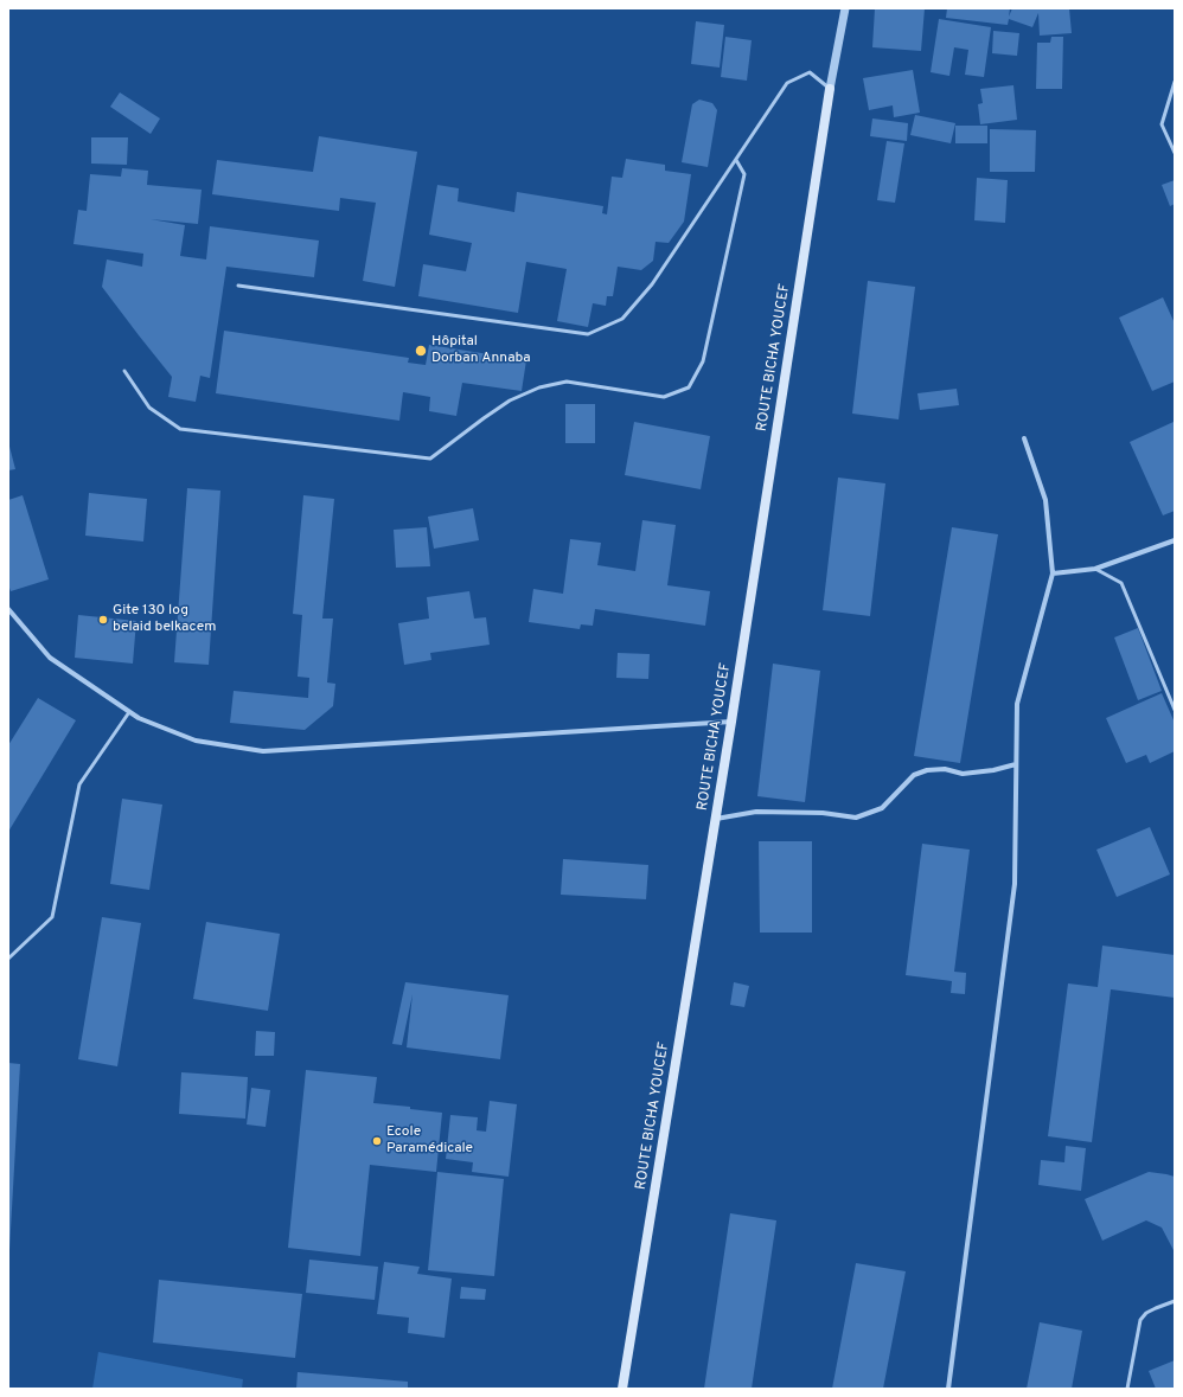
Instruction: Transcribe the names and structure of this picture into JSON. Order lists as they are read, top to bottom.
{
  "streets": {
    "main road": ["ROUTE BICHA YOUCEF"]
  },
  "places": ["Hôpital Dorban Annaba", "Gite 130 log belaid belkacem", "Ecole Paramédicale"]
}
